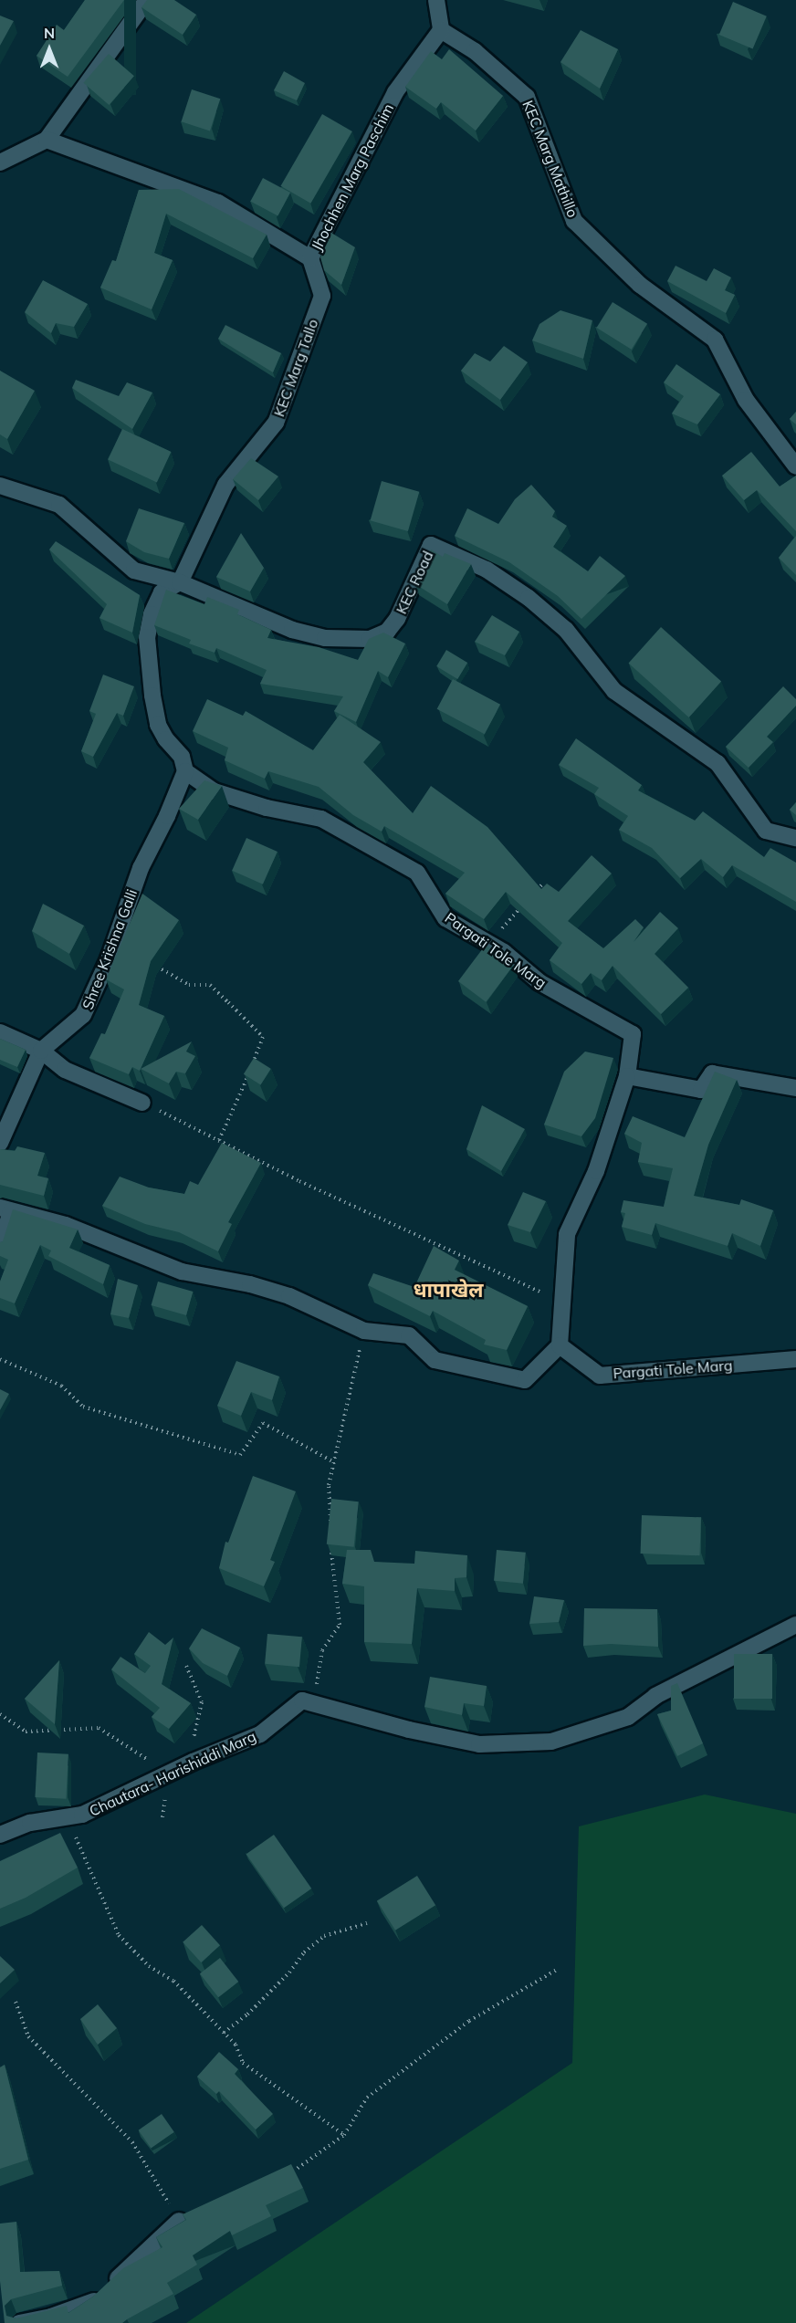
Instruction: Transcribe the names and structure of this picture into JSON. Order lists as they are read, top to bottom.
{
  "streets": {
    "street": [
      "KEC Marg Mathillo",
      "Jhochhen Marg Paschim",
      "KEC Marg Tallo",
      "KEC Road",
      "Shree Krishna Galli",
      "Pargati Tole Marg",
      "Chautara- Harishiddi Marg"
    ]
  },
  "crossings": [
    ["KEC Marg Mathillo", "Jhochhen Marg Paschim"],
    ["Jhochhen Marg Paschim", "KEC Marg Tallo"],
    ["KEC Marg Tallo", "KEC Road"],
    ["Shree Krishna Galli", "Pargati Tole Marg"]
  ],
  "districts": ["धापाखेल"],
  "north": "top"
}
